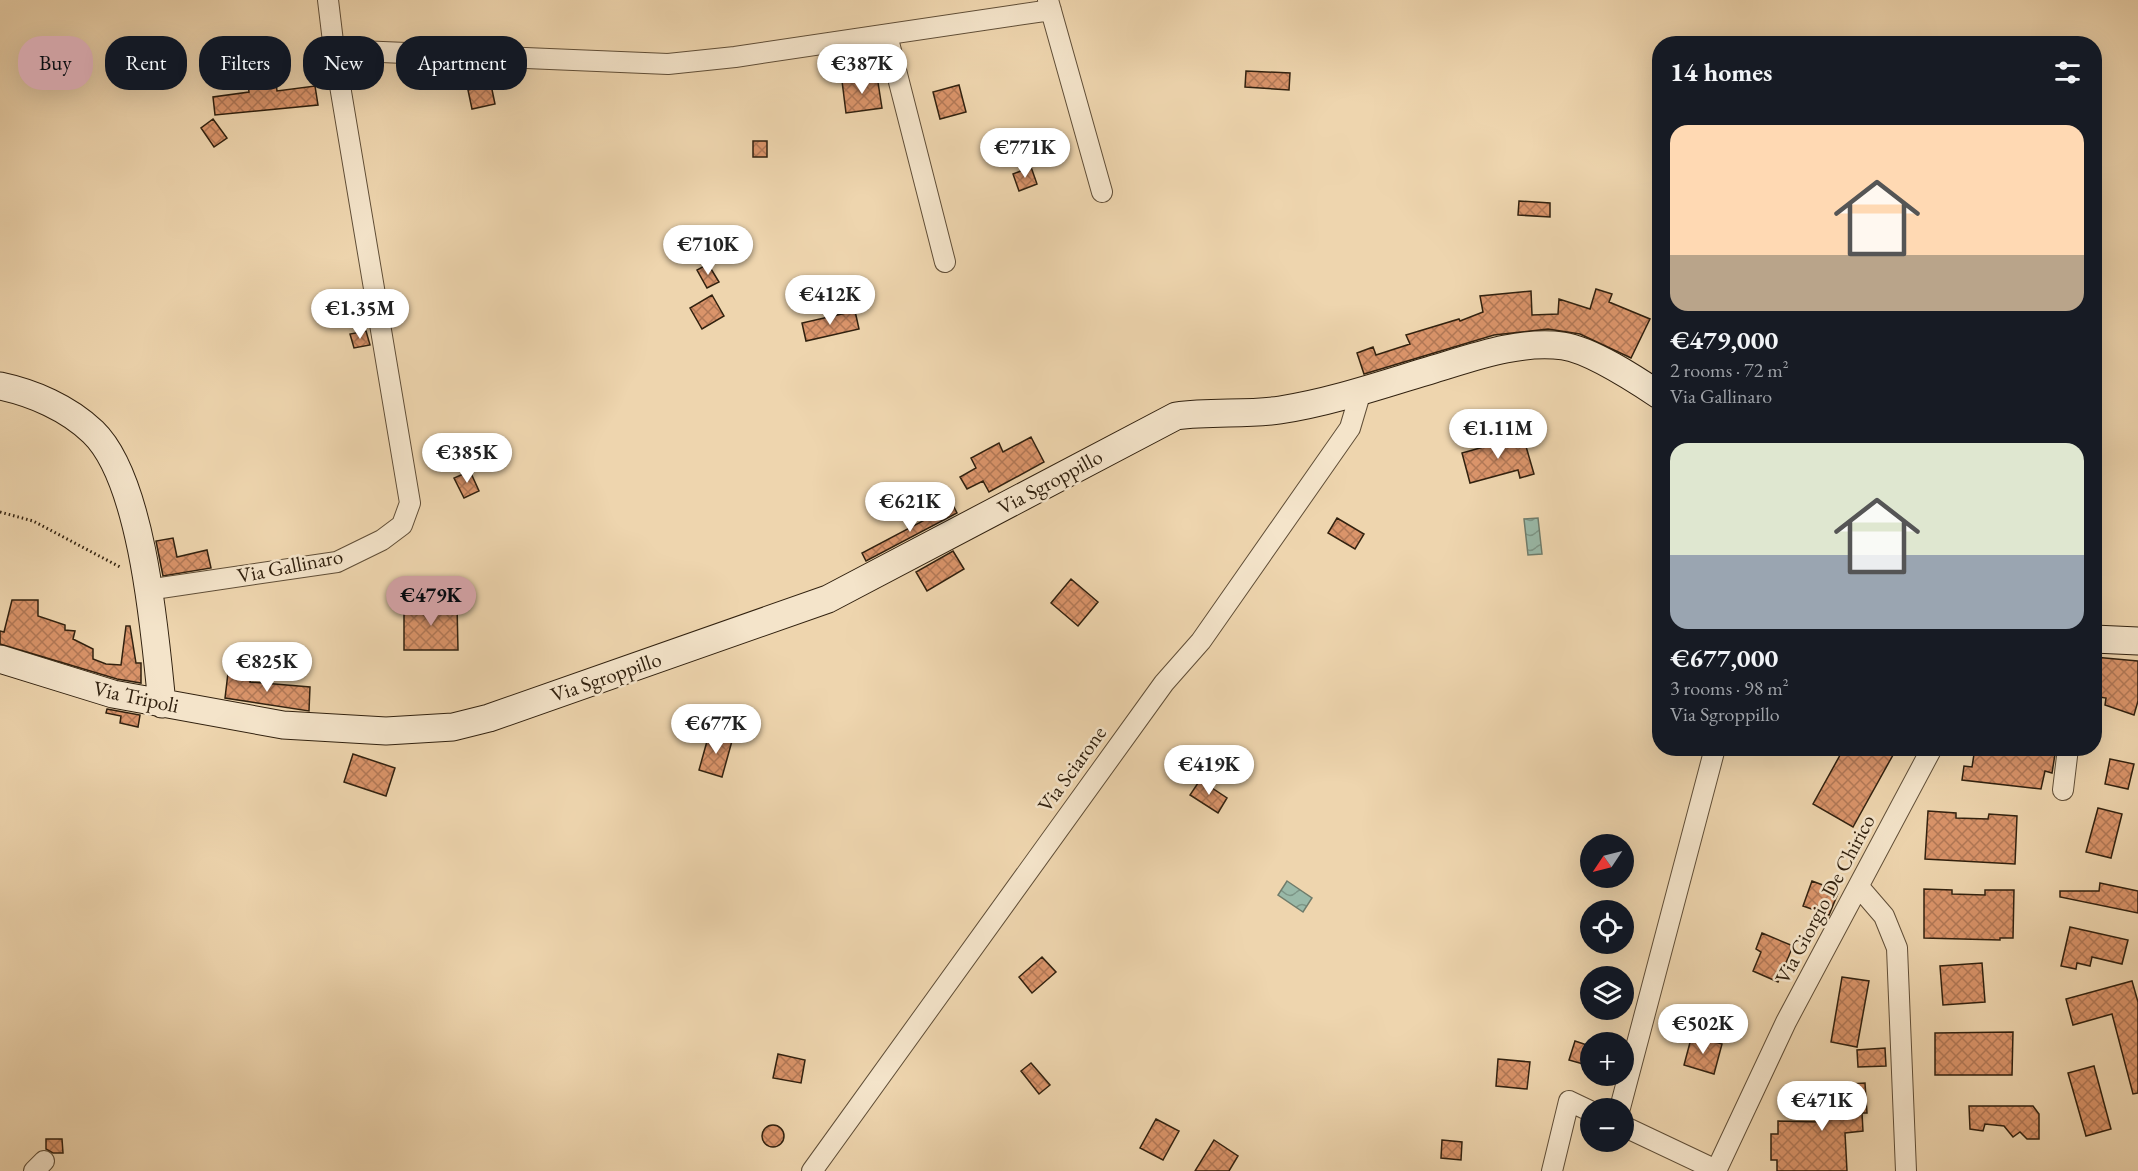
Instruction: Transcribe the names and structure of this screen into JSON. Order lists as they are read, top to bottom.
{
  "streets": {
    "main road": ["Via Sgroppillo", "Via Tripoli"],
    "street": ["Via Gallinaro", "Via Sciarone", "Via Giorgio De Chirico"]
  },
  "crossings": [
    ["Via Sgroppillo", "Via Tripoli"],
    ["Via Sgroppillo", "Via Sciarone"]
  ],
  "north": "bottom left",
  "page": {
    "chip": [
      "Buy",
      "Rent",
      "Filters",
      "New",
      "Apartment"
    ],
    "heading": "14 homes",
    "price": [
      "€387K",
      "€771K",
      "€710K",
      "€412K",
      "€1.35M",
      "€1.11M",
      "€385K",
      "€621K",
      "€479K",
      "€825K",
      "€677K",
      "€419K",
      "€502K",
      "€471K"
    ],
    "list": [
      {
        "name": "€479,000",
        "note": "2 rooms · 72 m² · Via Gallinaro"
      },
      {
        "name": "€677,000",
        "note": "3 rooms · 98 m² · Via Sgroppillo"
      }
    ],
    "map_buttons": ["+", "−"]
  }
}
